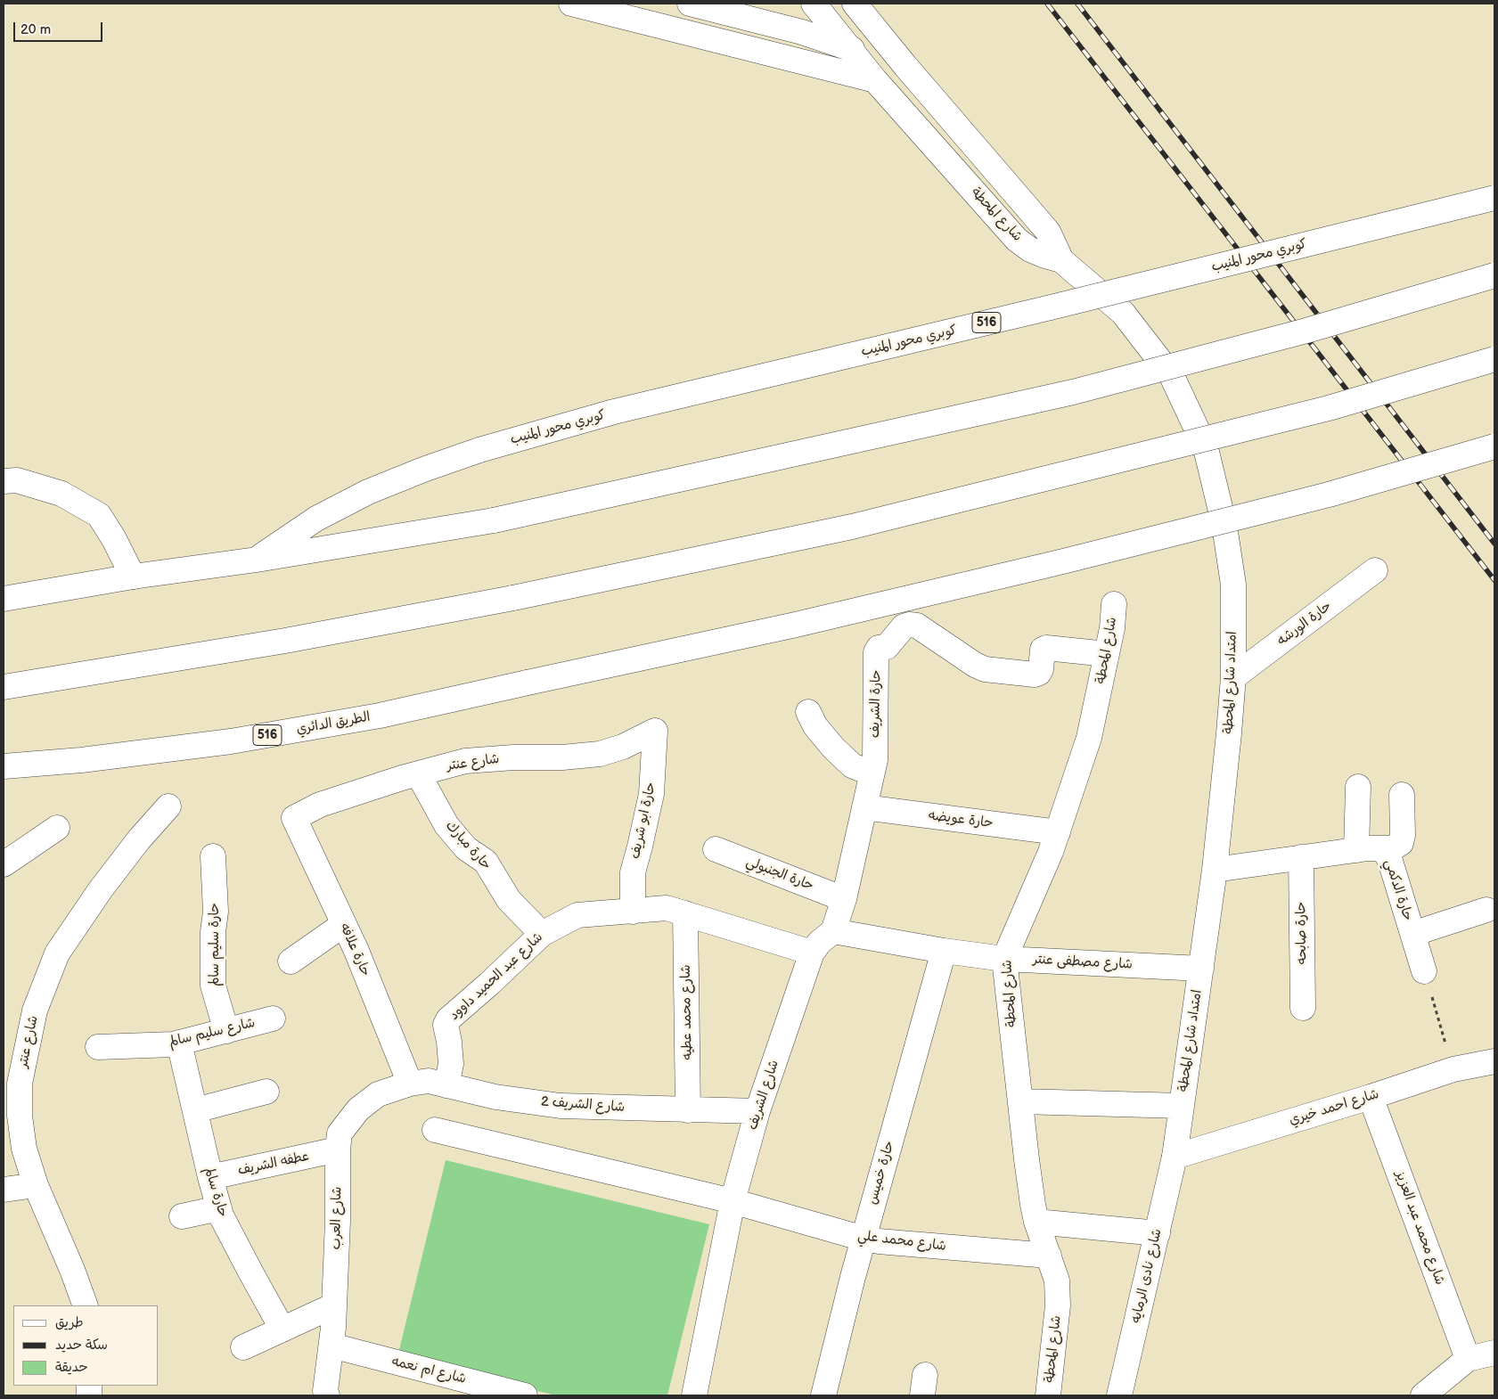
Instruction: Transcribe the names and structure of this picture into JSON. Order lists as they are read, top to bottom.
{
  "streets": {
    "main road": [
      "شارع المحطة",
      "كوبري محور المنيب",
      "516",
      "حارة الورشه",
      "امتداد شارع المحطة",
      "حارة الشريف",
      "الطريق الدائري",
      "شارع عنتر",
      "حارة عويضه",
      "حارة ابو شريف",
      "حارة مبارك",
      "حارة الجنبولي",
      "حارة الدكمي",
      "حارة صابحه",
      "حارة سليم سالم",
      "حارة علافه",
      "شارع مصطفى عنتر",
      "شارع عبد الحميد داوود",
      "شارع محمد عطيه",
      "شارع سليم سالم",
      "شارع الشريف",
      "شارع الشريف 2",
      "شارع احمد خيري",
      "عطفه الشريف",
      "حارة خميس",
      "حارة سالم",
      "شارع العرب",
      "شارع محمد عبد العزيز",
      "شارع محمد علي",
      "شارع نادى الرمايه",
      "شارع ام نعمه"
    ]
  },
  "crossings": [
    ["شارع المحطة", "امتداد شارع المحطة"],
    ["شارع المحطة", "حارة الشريف"],
    ["شارع المحطة", "حارة عويضه"],
    ["شارع المحطة", "شارع مصطفى عنتر"],
    ["شارع المحطة", "شارع محمد علي"],
    ["كوبري محور المنيب", "516"],
    ["حارة الورشه", "امتداد شارع المحطة"],
    ["امتداد شارع المحطة", "حارة الدكمي"],
    ["امتداد شارع المحطة", "شارع مصطفى عنتر"],
    ["امتداد شارع المحطة", "شارع احمد خيري"],
    ["امتداد شارع المحطة", "شارع نادى الرمايه"],
    ["حارة الشريف", "حارة عويضه"],
    ["حارة الشريف", "شارع الشريف"],
    ["شارع عنتر", "حارة ابو شريف"],
    ["شارع عنتر", "حارة مبارك"],
    ["شارع عنتر", "حارة علافه"],
    ["حارة عويضه", "شارع الشريف"],
    ["حارة ابو شريف", "شارع عبد الحميد داوود"],
    ["حارة مبارك", "شارع عبد الحميد داوود"],
    ["حارة الجنبولي", "شارع الشريف"],
    ["حارة الدكمي", "حارة صابحه"],
    ["حارة سليم سالم", "شارع سليم سالم"],
    ["حارة علافه", "شارع الشريف 2"],
    ["حارة علافه", "شارع العرب"],
    ["شارع مصطفى عنتر", "شارع الشريف"],
    ["شارع مصطفى عنتر", "حارة خميس"],
    ["شارع عبد الحميد داوود", "شارع محمد عطيه"],
    ["شارع عبد الحميد داوود", "شارع الشريف"],
    ["شارع عبد الحميد داوود", "شارع الشريف 2"],
    ["شارع محمد عطيه", "شارع الشريف 2"],
    ["شارع سليم سالم", "حارة سالم"],
    ["شارع الشريف", "شارع الشريف 2"],
    ["شارع الشريف", "شارع محمد علي"],
    ["شارع الشريف 2", "شارع العرب"],
    ["شارع احمد خيري", "شارع محمد عبد العزيز"],
    ["شارع احمد خيري", "شارع نادى الرمايه"],
    ["عطفه الشريف", "حارة سالم"],
    ["عطفه الشريف", "شارع العرب"],
    ["حارة خميس", "شارع محمد علي"],
    ["شارع العرب", "شارع ام نعمه"]
  ],
  "legend": ["طريق", "سكة حديد", "حديقة"],
  "scale_bar": "20 m"
}
